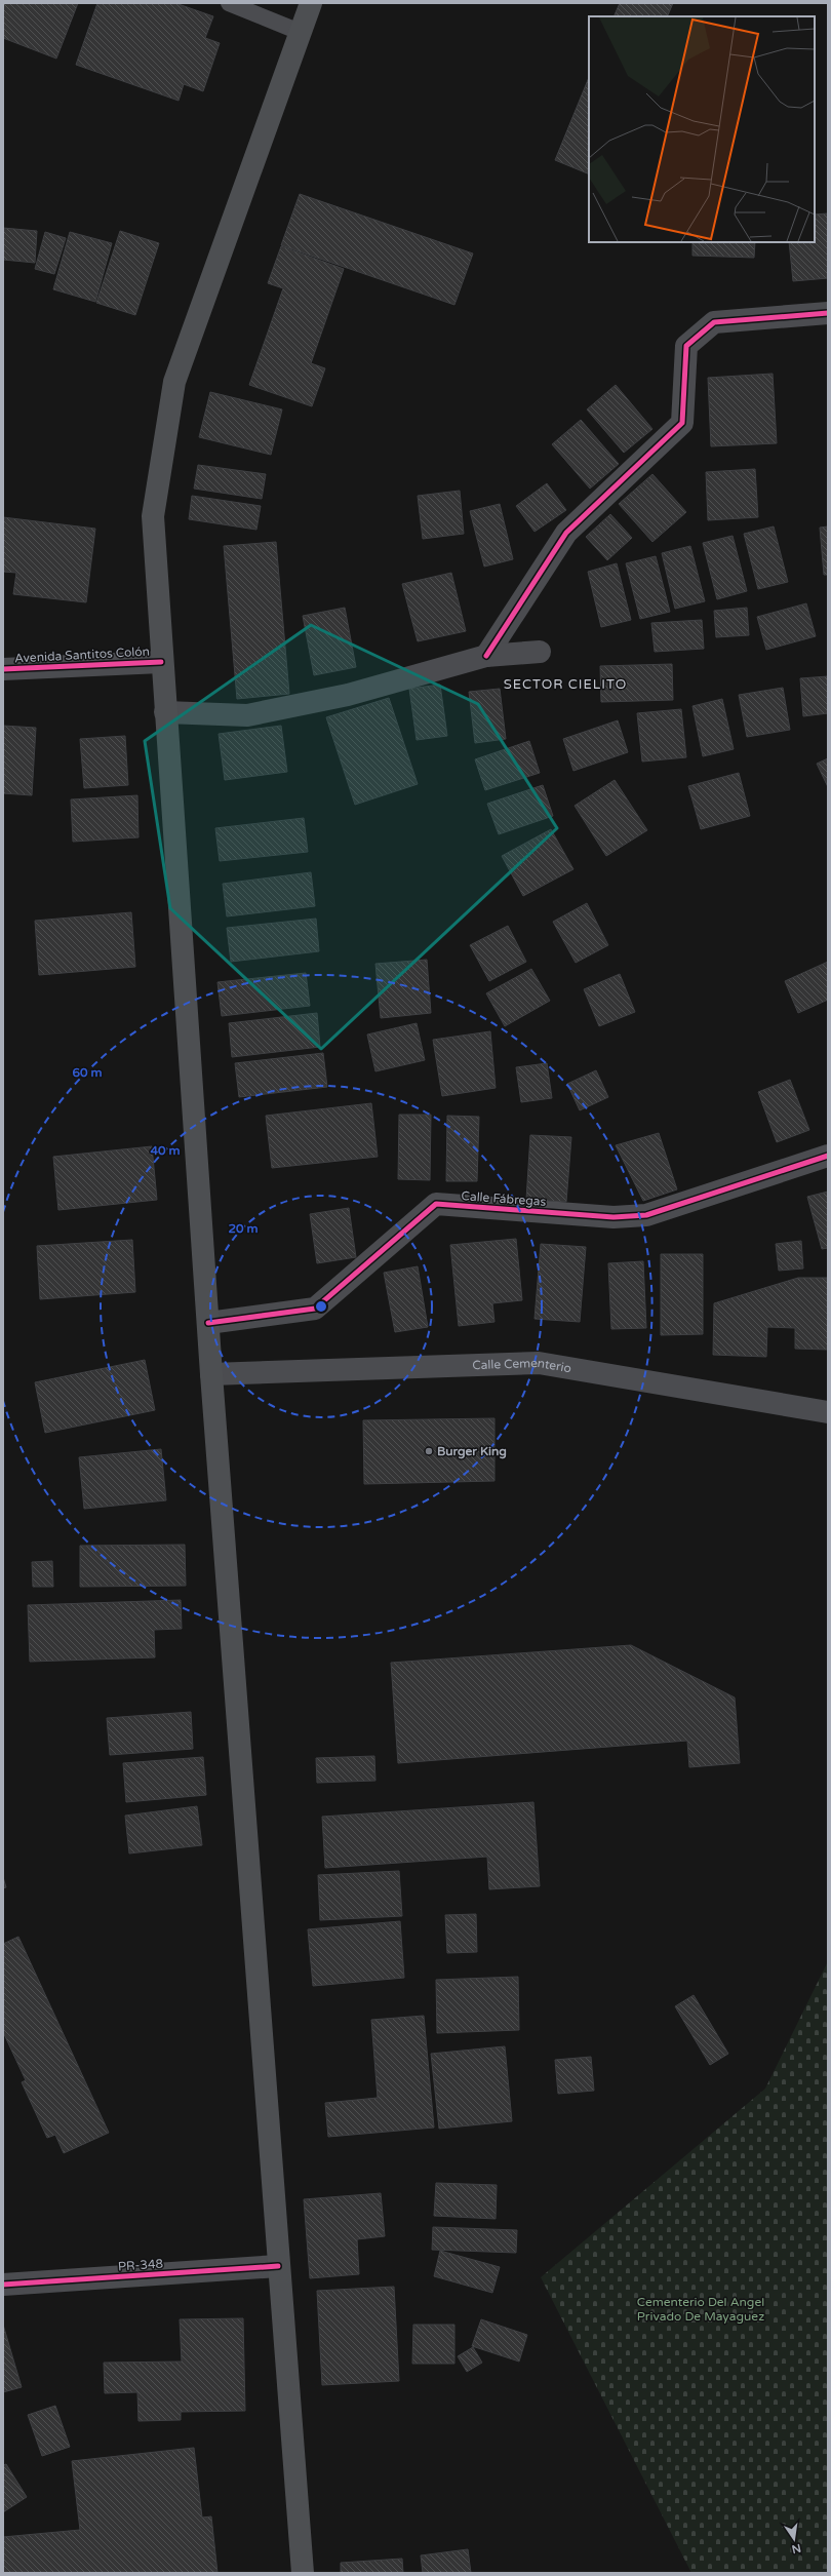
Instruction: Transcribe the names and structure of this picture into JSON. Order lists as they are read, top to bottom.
{
  "streets": {
    "street": [
      "Avenida Santitos Colón",
      "Calle Fábregas",
      "Calle Cementerio",
      "PR-348"
    ]
  },
  "districts": ["SECTOR CIELITO"],
  "parks": ["Cementerio Del Angel Privado De Mayaguez"],
  "places": ["Burger King"],
  "north": "bottom",
  "rings": ["60 m", "40 m", "20 m"]
}
